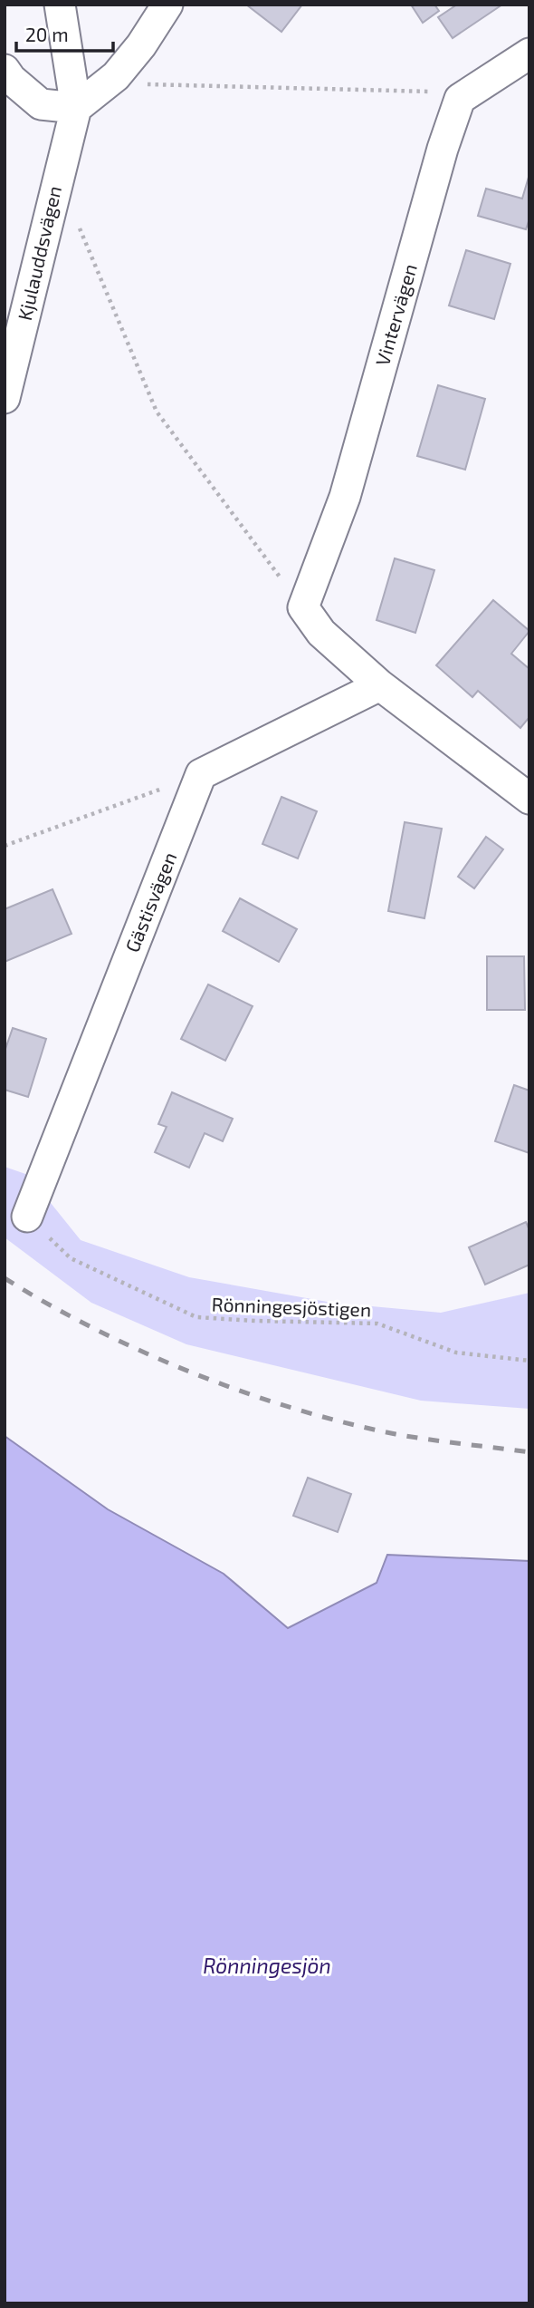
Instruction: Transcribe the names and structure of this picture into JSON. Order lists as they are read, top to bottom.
{
  "streets": {
    "street": ["Kjulauddsvägen", "Vintervägen", "Gästisvägen"],
    "path": ["Rönningesjöstigen"]
  },
  "crossings": [
    ["Gästisvägen", "Rönningesjöstigen"]
  ],
  "water": ["Rönningesjön"],
  "scale_bar": "20 m"
}
